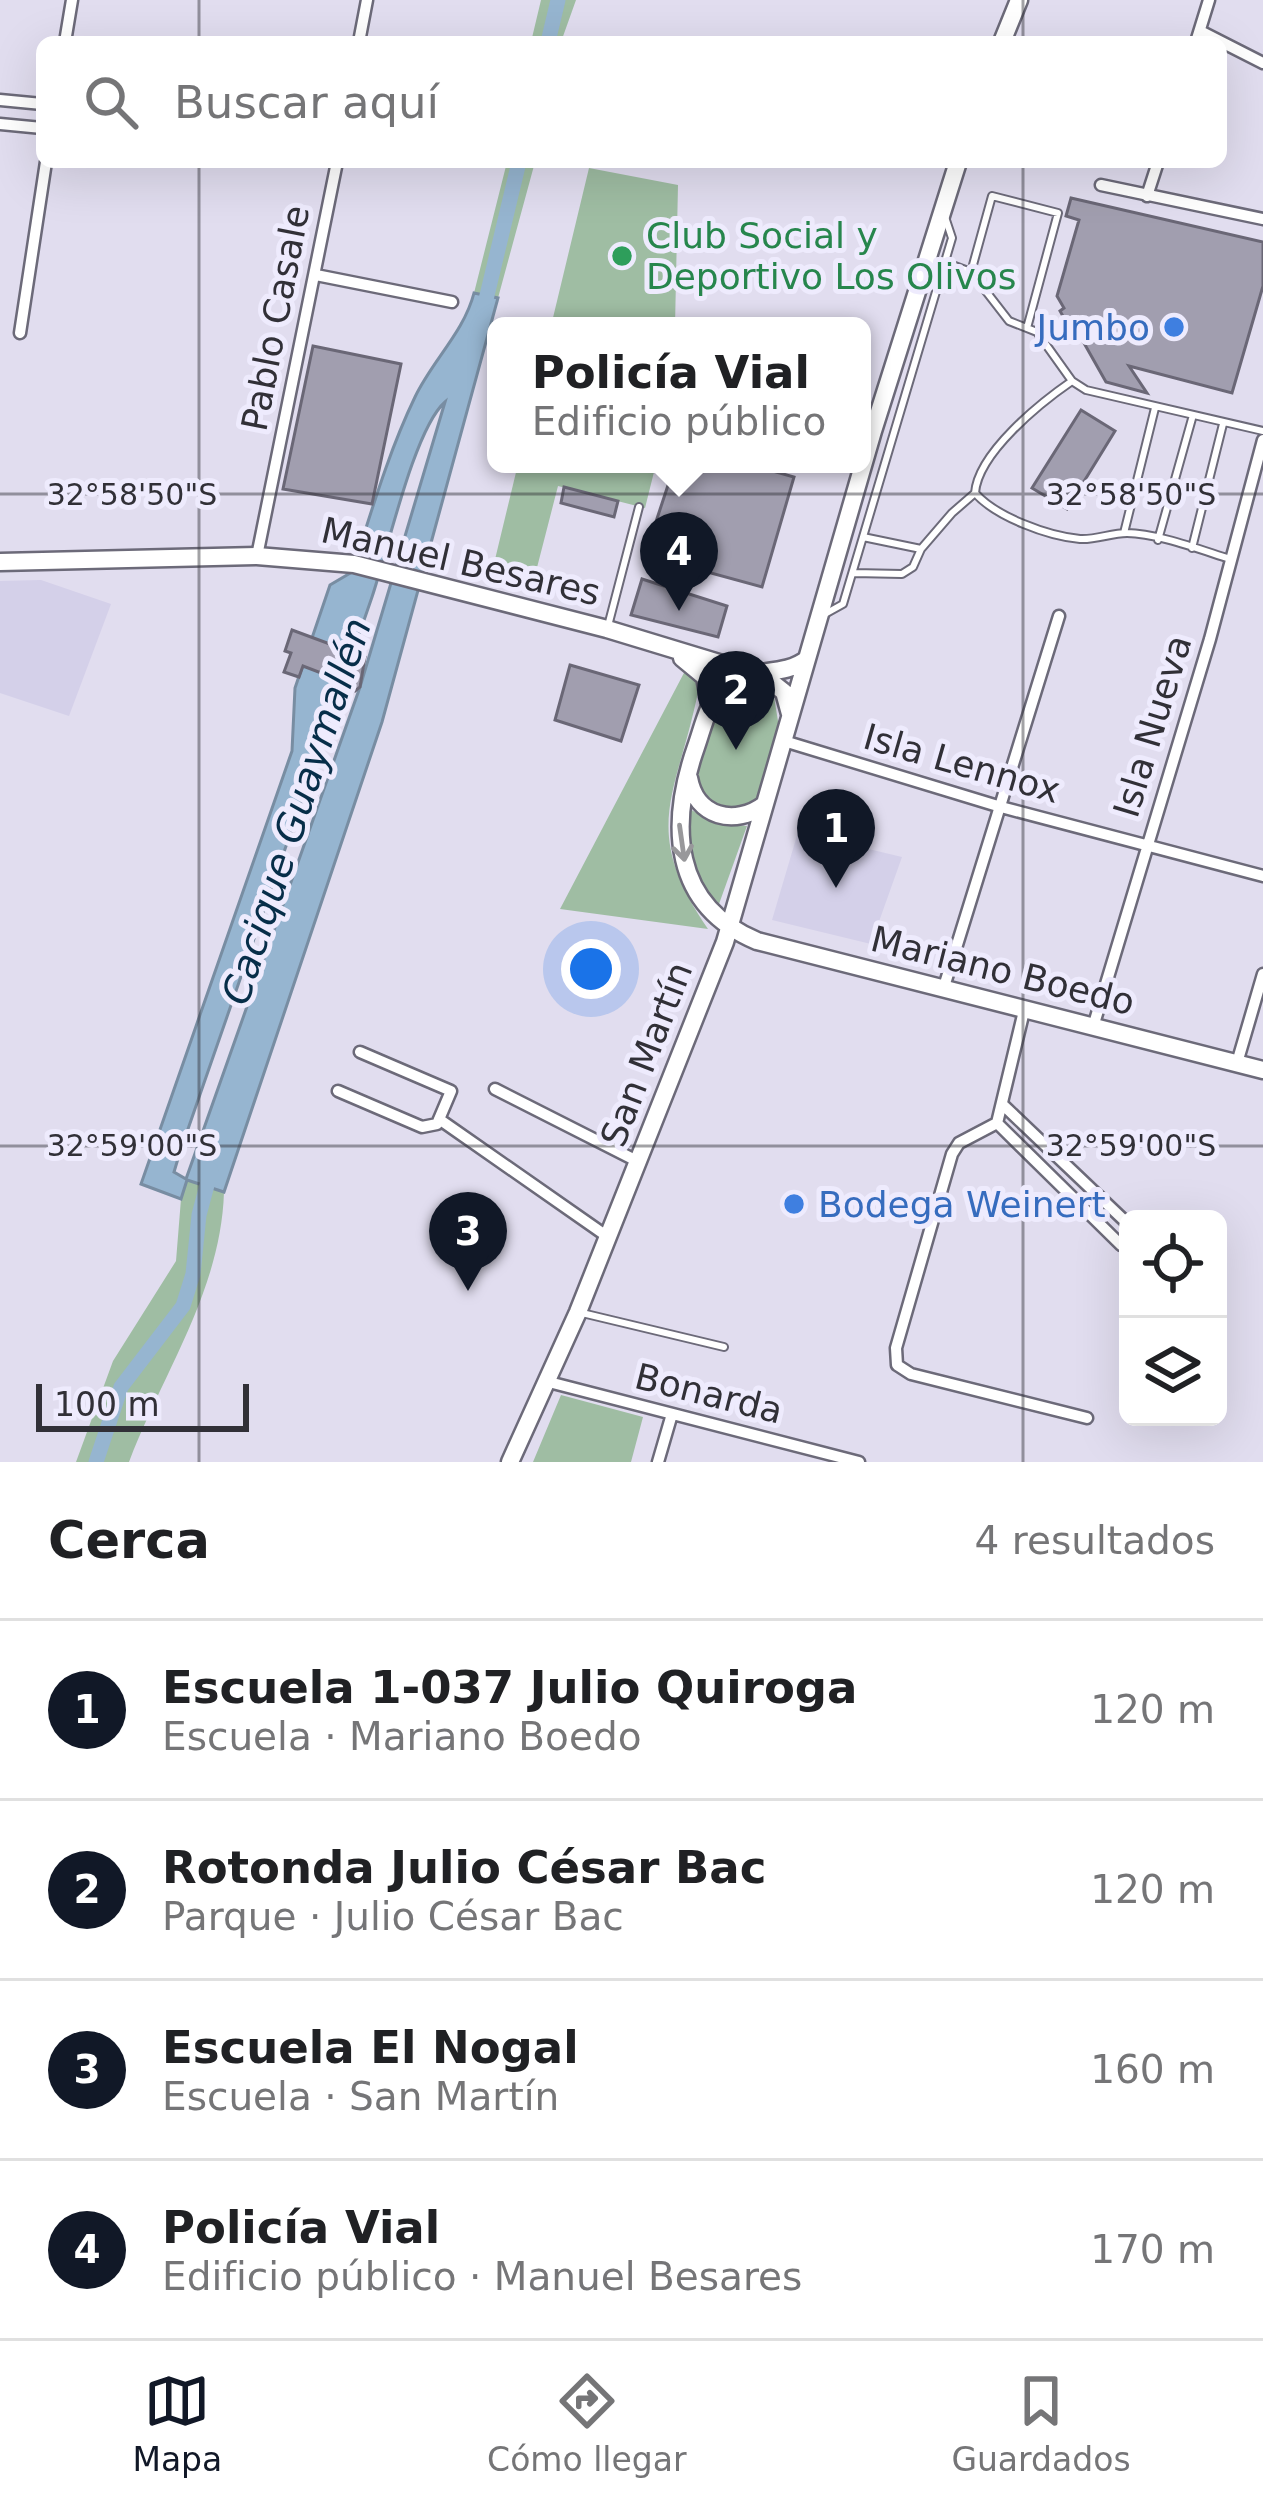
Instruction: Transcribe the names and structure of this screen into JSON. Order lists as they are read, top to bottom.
{
  "streets": {
    "main road": ["Manuel Besares", "Mariano Boedo", "San Martín"],
    "street": [
      "Pablo Casale",
      "Isla Nueva",
      "Isla Lennox",
      "Bonarda"
    ]
  },
  "crossings": [
    ["Pablo Casale", "Manuel Besares"],
    ["Manuel Besares", "Isla Lennox"],
    ["Manuel Besares", "San Martín"],
    ["Isla Nueva", "Isla Lennox"],
    ["Isla Nueva", "Mariano Boedo"],
    ["Isla Lennox", "San Martín"],
    ["Mariano Boedo", "San Martín"],
    ["San Martín", "Bonarda"]
  ],
  "water": ["Cacique Guaymallén"],
  "places": ["Club Social y Deportivo Los Olivos", "Jumbo", "Bodega Weinert"],
  "scale_bar": "100 m",
  "page": {
    "search": "Buscar aquí",
    "popup": ["Policía Vial", "Edificio público"],
    "pins": [
      "4",
      "2",
      "1",
      "3"
    ],
    "scale": "100 m",
    "heading": ["Cerca", "4 resultados"],
    "list": [
      {
        "mark": "1",
        "name": "Escuela 1-037 Julio Quiroga",
        "note": "Escuela · Mariano Boedo",
        "value": "120 m"
      },
      {
        "mark": "2",
        "name": "Rotonda Julio César Bac",
        "note": "Parque · Julio César Bac",
        "value": "120 m"
      },
      {
        "mark": "3",
        "name": "Escuela El Nogal",
        "note": "Escuela · San Martín",
        "value": "160 m"
      },
      {
        "mark": "4",
        "name": "Policía Vial",
        "note": "Edificio público · Manuel Besares",
        "value": "170 m"
      }
    ],
    "nav": ["Mapa", "Cómo llegar", "Guardados"]
  },
  "coordinates": ["32°58'50\"S", "32°59'00\"S"]
}
